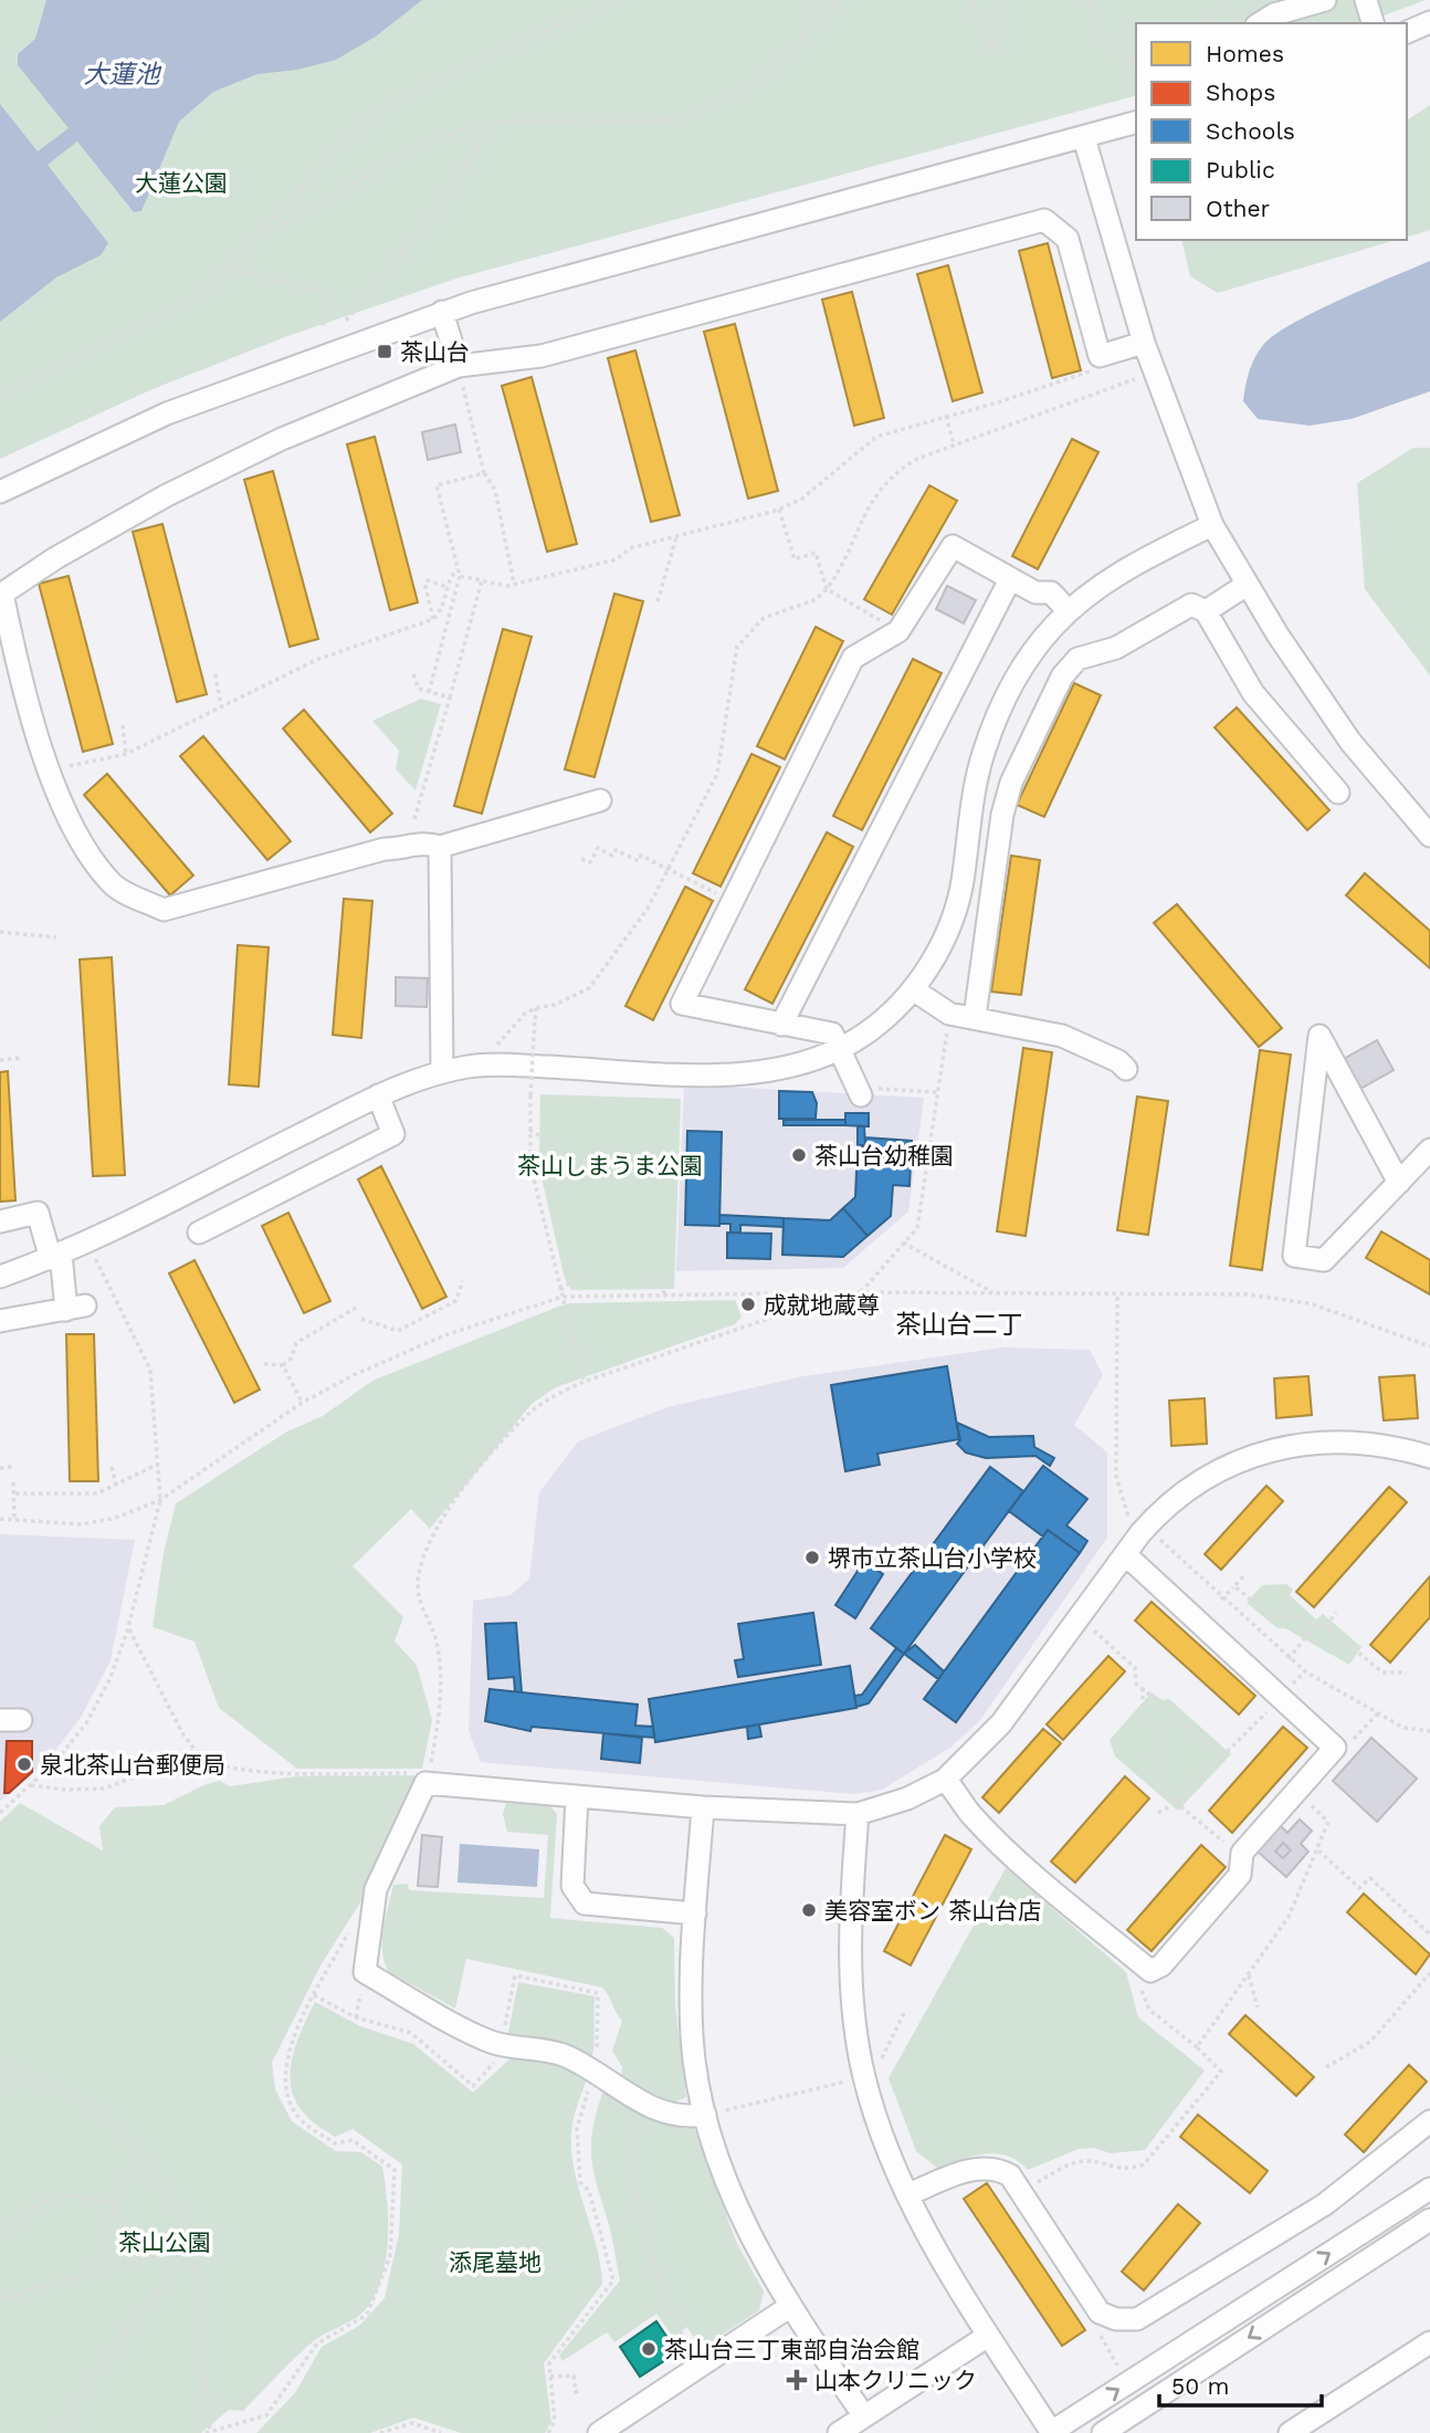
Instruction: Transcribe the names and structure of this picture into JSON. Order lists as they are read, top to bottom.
{
  "districts": ["茶山台二丁"],
  "water": ["大蓮池"],
  "parks": [
    "大蓮公園",
    "茶山しまうま公園",
    "茶山公園",
    "添尾墓地"
  ],
  "places": {
    "transit": ["茶山台"],
    "other": [
      "茶山台幼稚園",
      "成就地蔵尊",
      "堺市立茶山台小学校",
      "泉北茶山台郵便局",
      "美容室ボン 茶山台店",
      "茶山台三丁東部自治会館"
    ],
    "health": ["山本クリニック"]
  },
  "legend": [
    "Homes",
    "Shops",
    "Schools",
    "Public",
    "Other"
  ],
  "scale_bar": "50 m"
}
